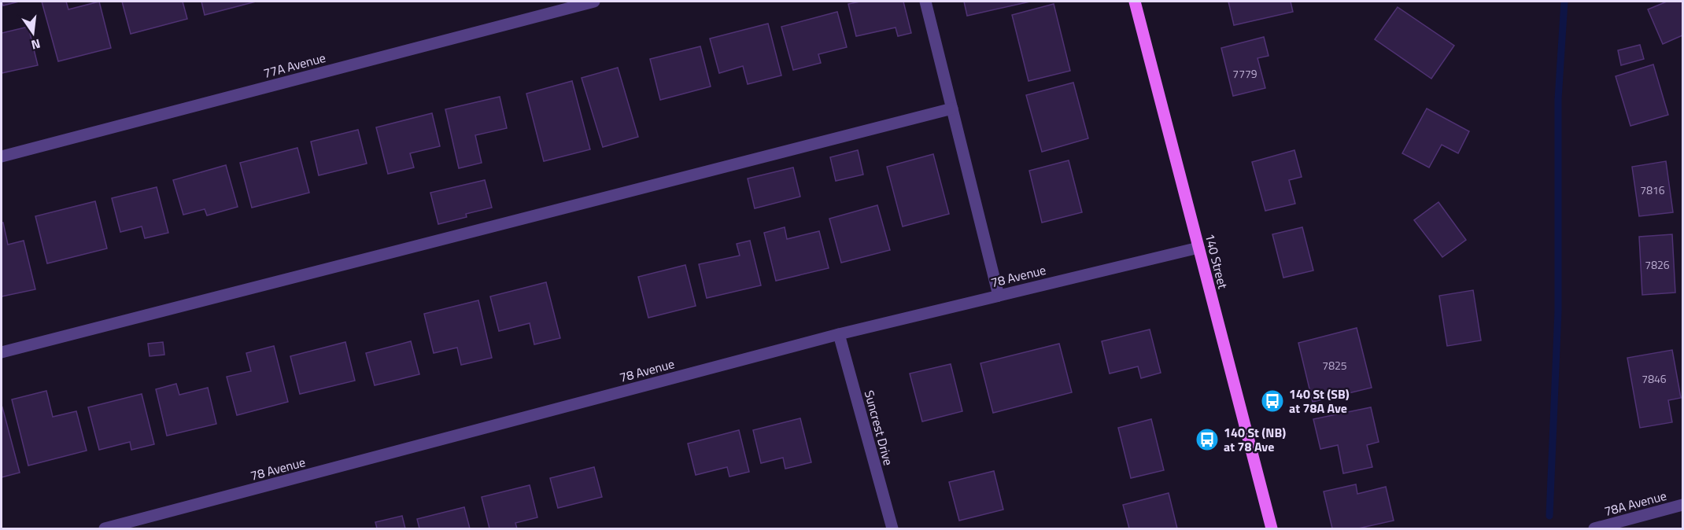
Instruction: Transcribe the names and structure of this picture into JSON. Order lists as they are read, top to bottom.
{
  "streets": {
    "main road": ["140 Street"],
    "street": [
      "77A Avenue",
      "78 Avenue",
      "Suncrest Drive",
      "78A Avenue"
    ]
  },
  "crossings": [
    ["140 Street", "78 Avenue"],
    ["78 Avenue", "Suncrest Drive"]
  ],
  "places": {
    "bus stop": ["140 St (SB) at 78A Ave", "140 St (NB) at 78 Ave"]
  },
  "house_numbers": [
    "7779",
    "7816",
    "7826",
    "7825",
    "7846"
  ],
  "north": "bottom"
}
